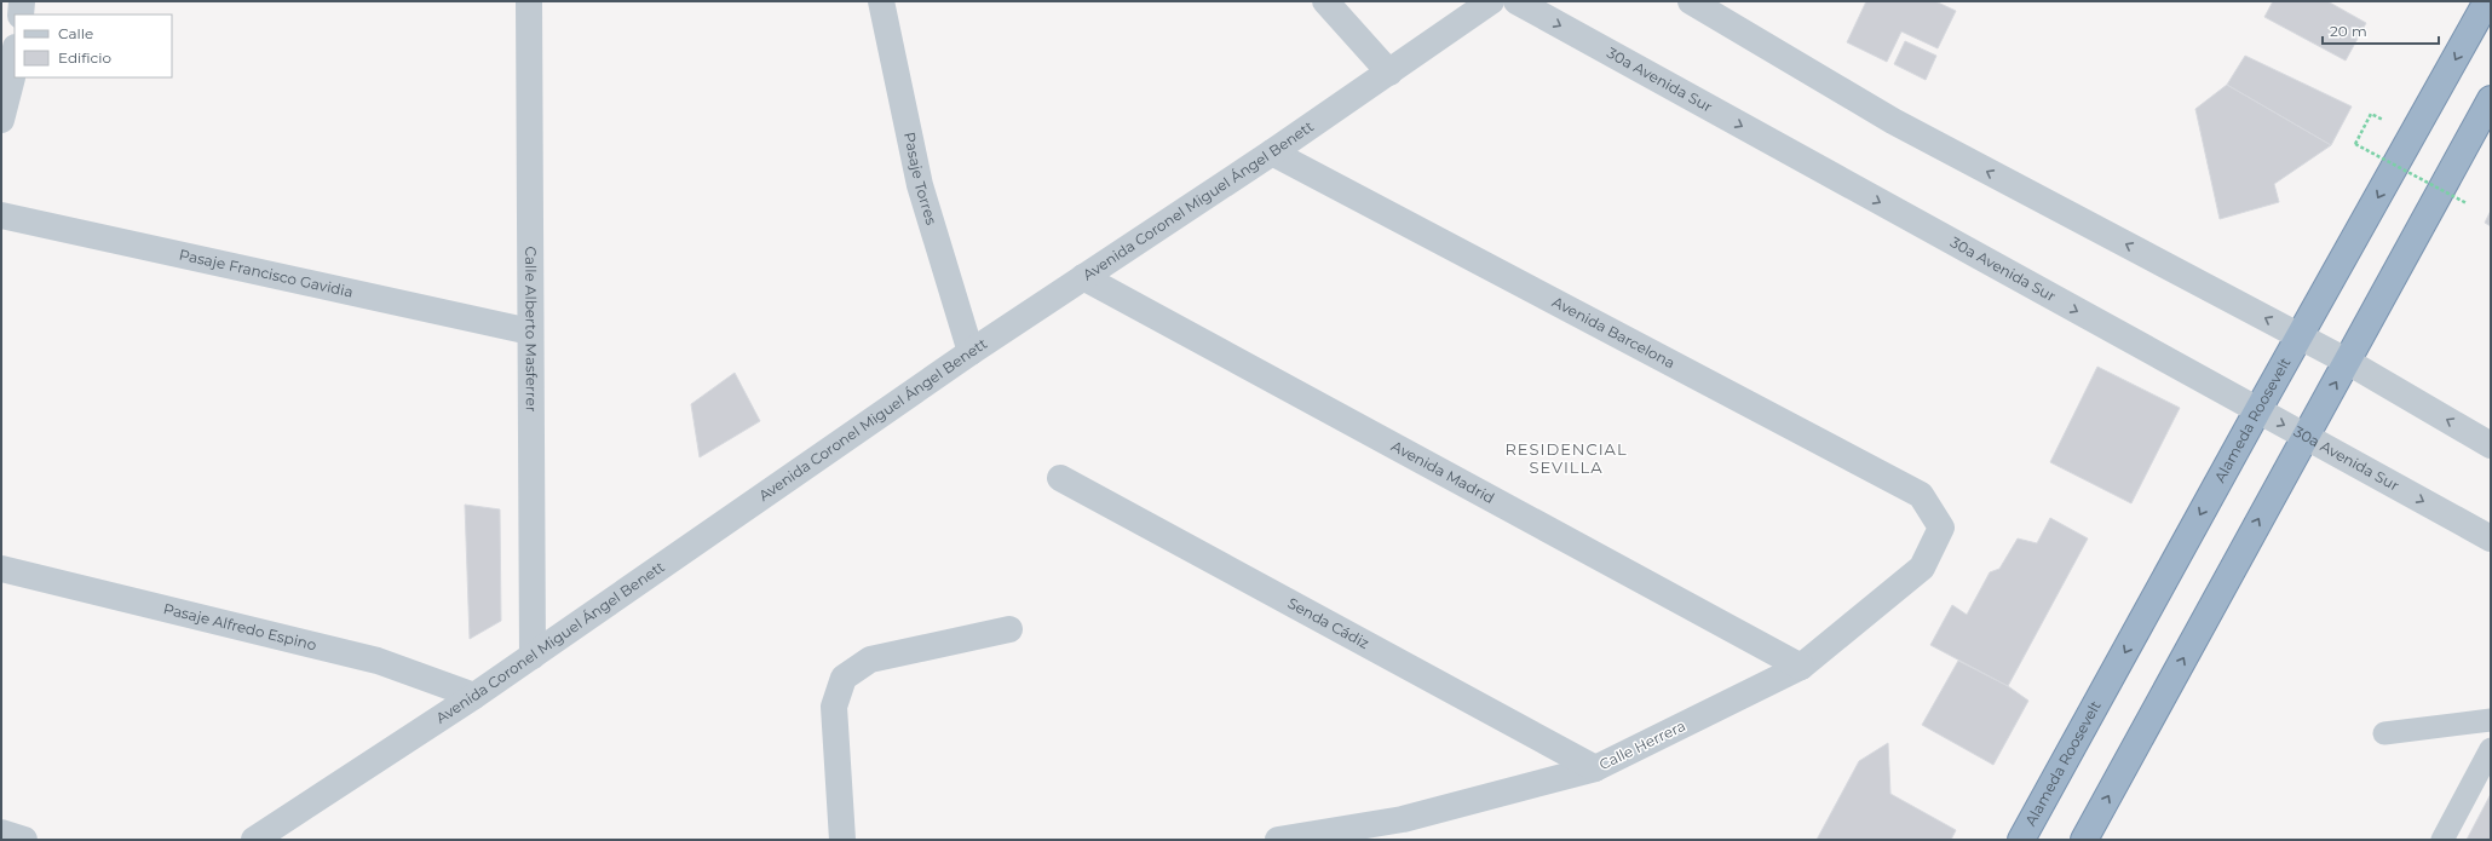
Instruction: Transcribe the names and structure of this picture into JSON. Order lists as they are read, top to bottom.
{
  "streets": {
    "highway": ["Alameda Roosevelt"],
    "street": [
      "30a Avenida Sur",
      "Pasaje Torres",
      "Avenida Coronel Miguel Ángel Benett",
      "Pasaje Francisco Gavidia",
      "Calle Alberto Masferrer",
      "Avenida Barcelona",
      "Avenida Madrid",
      "Senda Cádiz",
      "Pasaje Alfredo Espino",
      "Calle Herrera"
    ]
  },
  "crossings": [
    ["30a Avenida Sur", "Alameda Roosevelt"],
    ["Pasaje Torres", "Avenida Coronel Miguel Ángel Benett"],
    ["Avenida Coronel Miguel Ángel Benett", "Calle Alberto Masferrer"],
    ["Avenida Coronel Miguel Ángel Benett", "Avenida Barcelona"],
    ["Avenida Coronel Miguel Ángel Benett", "Avenida Madrid"],
    ["Avenida Coronel Miguel Ángel Benett", "Pasaje Alfredo Espino"],
    ["Pasaje Francisco Gavidia", "Calle Alberto Masferrer"],
    ["Avenida Barcelona", "Calle Herrera"],
    ["Avenida Madrid", "Calle Herrera"],
    ["Senda Cádiz", "Calle Herrera"]
  ],
  "districts": ["RESIDENCIAL SEVILLA"],
  "legend": ["Calle", "Edificio"],
  "scale_bar": "20 m"
}
